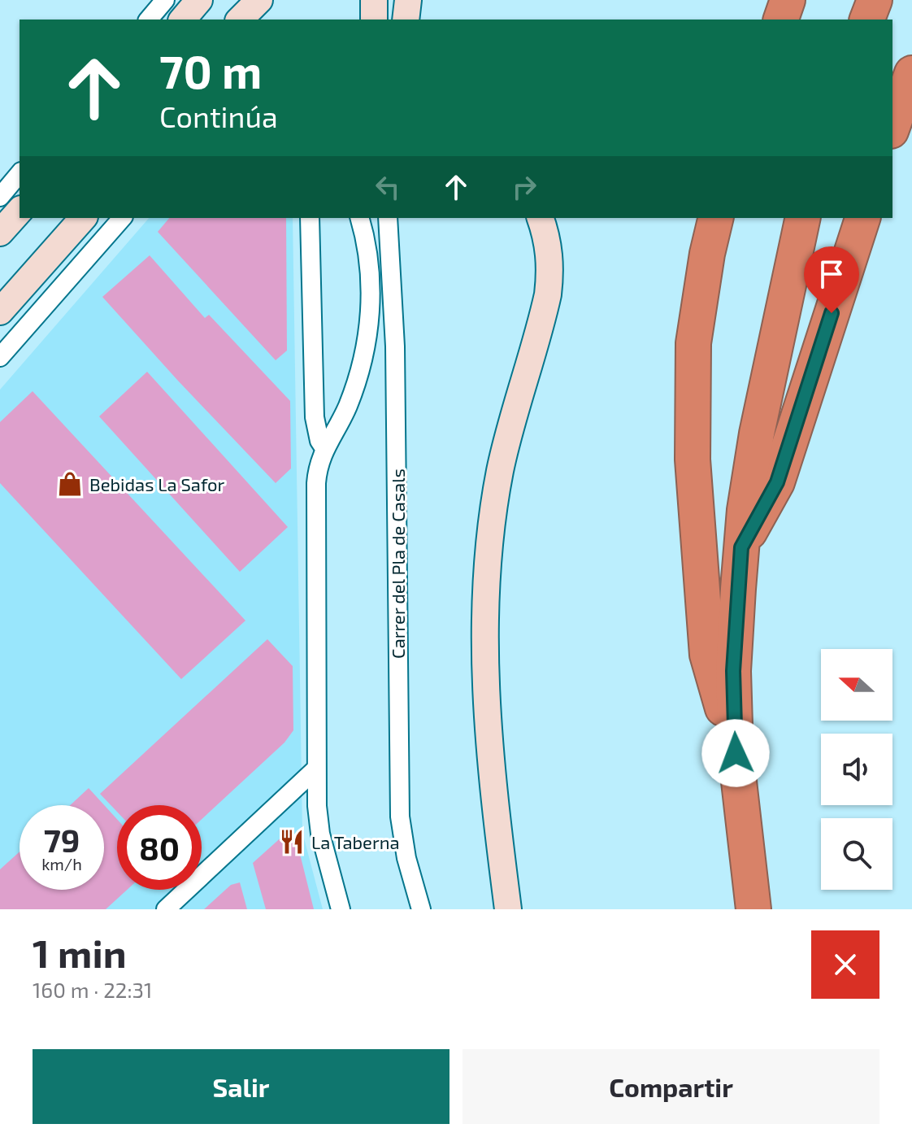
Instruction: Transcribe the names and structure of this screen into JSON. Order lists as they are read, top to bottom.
{
  "streets": {
    "street": ["Carrer del Pla de Casals"]
  },
  "places": {
    "shop": ["Bebidas La Safor"],
    "restaurant": ["La Taberna"]
  },
  "north": "left",
  "page": {
    "turn": ["70 m", "Continúa"],
    "speed": "79 km/h",
    "limit": "80",
    "heading": ["1 min", "160 m · 22:31"],
    "buttons": ["Salir", "Compartir"]
  }
}
